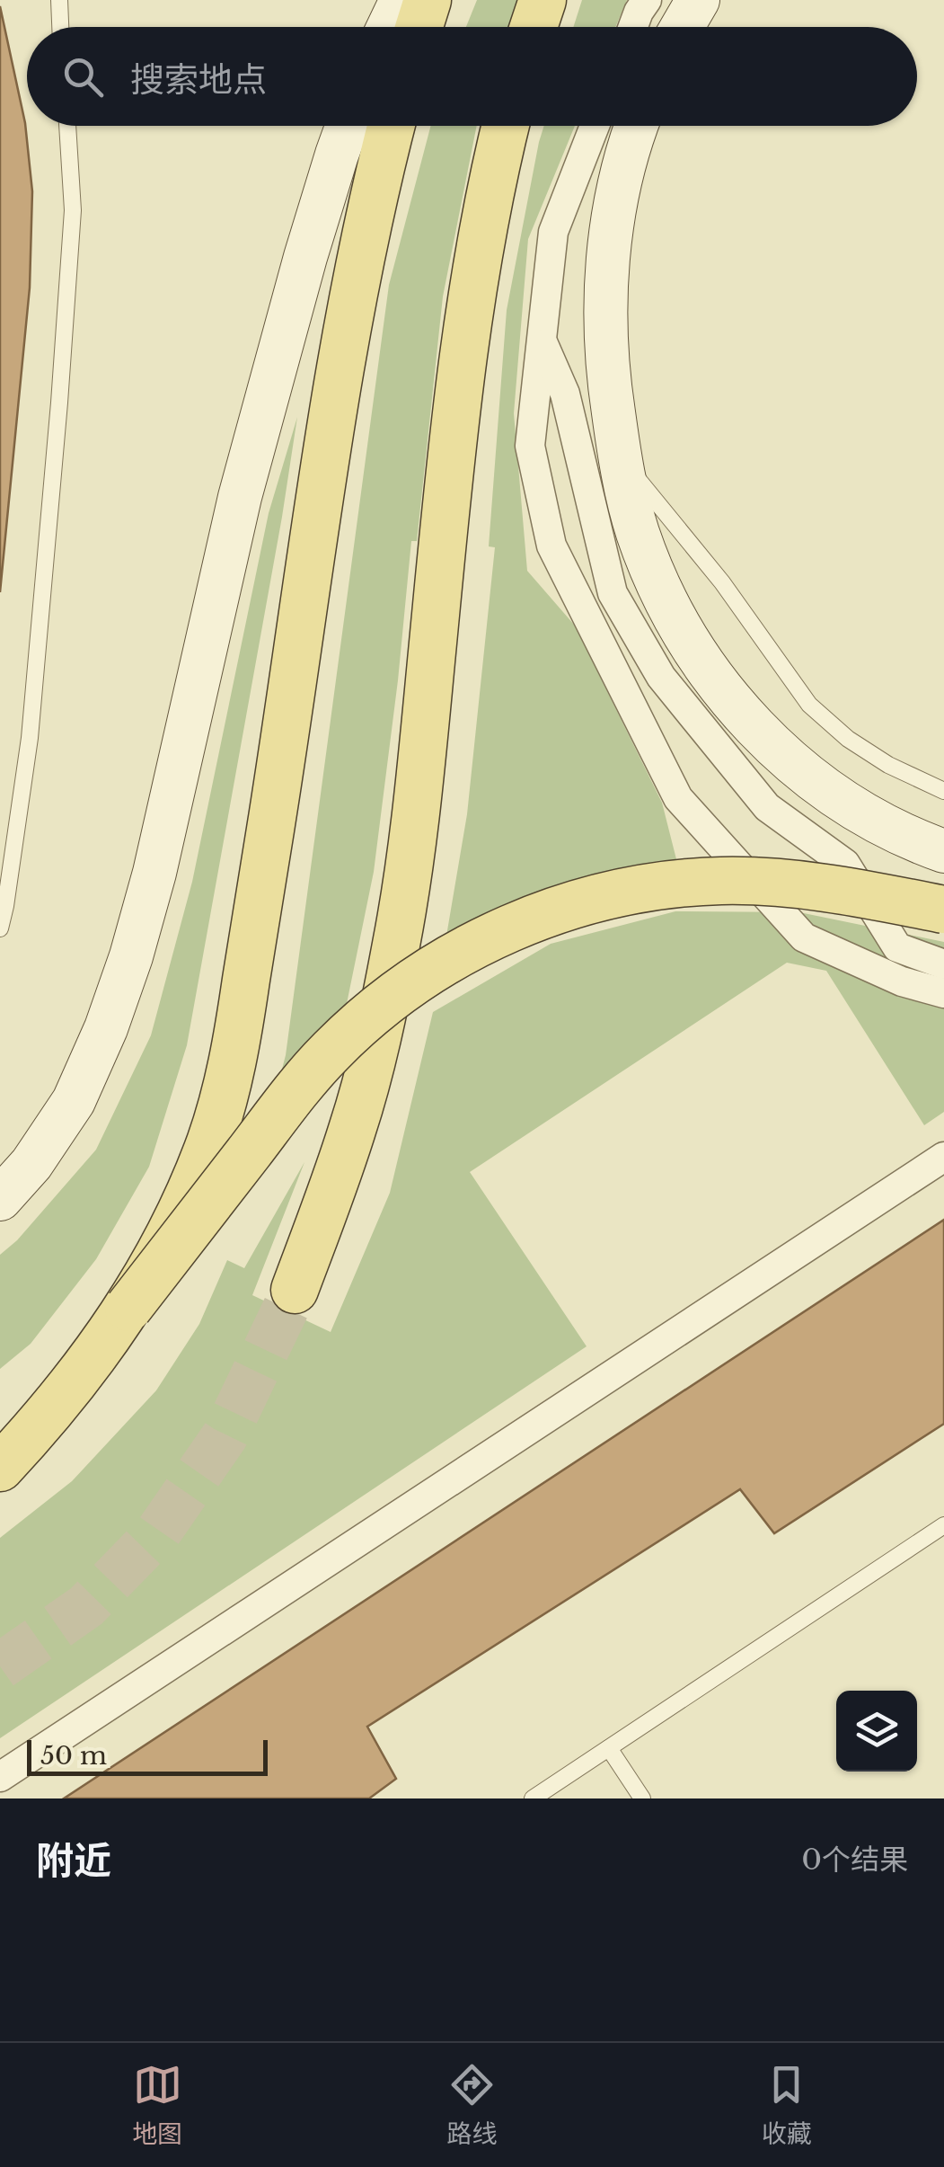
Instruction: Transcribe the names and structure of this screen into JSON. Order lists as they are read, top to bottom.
{
  "scale_bar": "50 m",
  "page": {
    "search": "搜索地点",
    "scale": "50 m",
    "heading": ["附近", "0个结果"],
    "nav": ["地图", "路线", "收藏"]
  }
}
